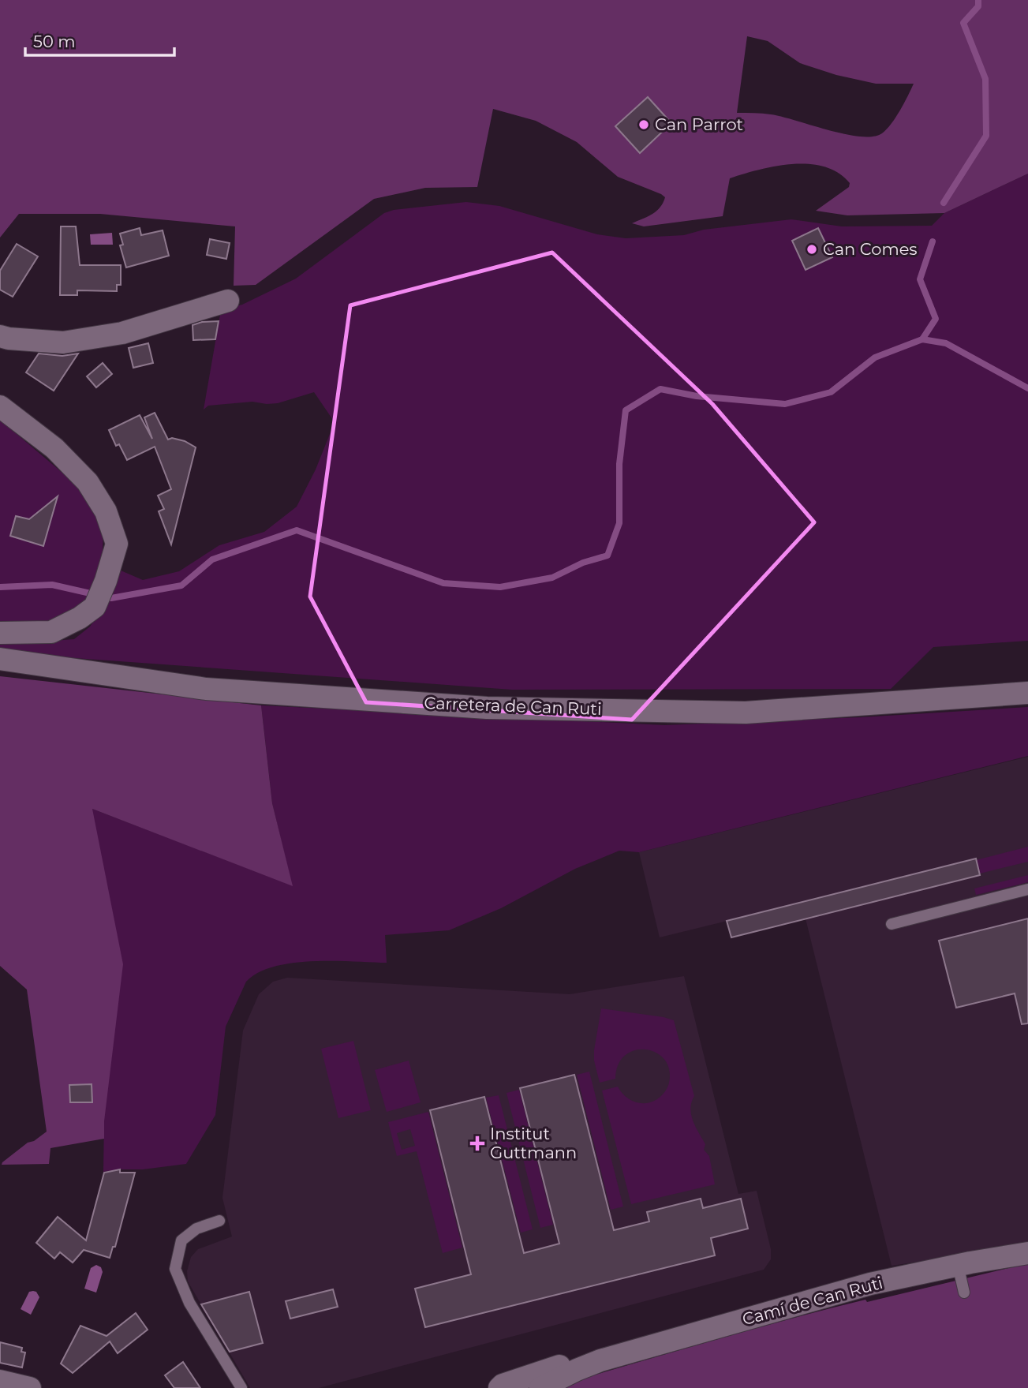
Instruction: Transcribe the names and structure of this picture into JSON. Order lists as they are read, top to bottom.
{
  "streets": {
    "street": ["Carretera de Can Ruti", "Camí de Can Ruti"]
  },
  "places": {
    "other": ["Can Parrot", "Can Comes"],
    "health": ["Institut Guttmann"]
  },
  "scale_bar": "50 m"
}
